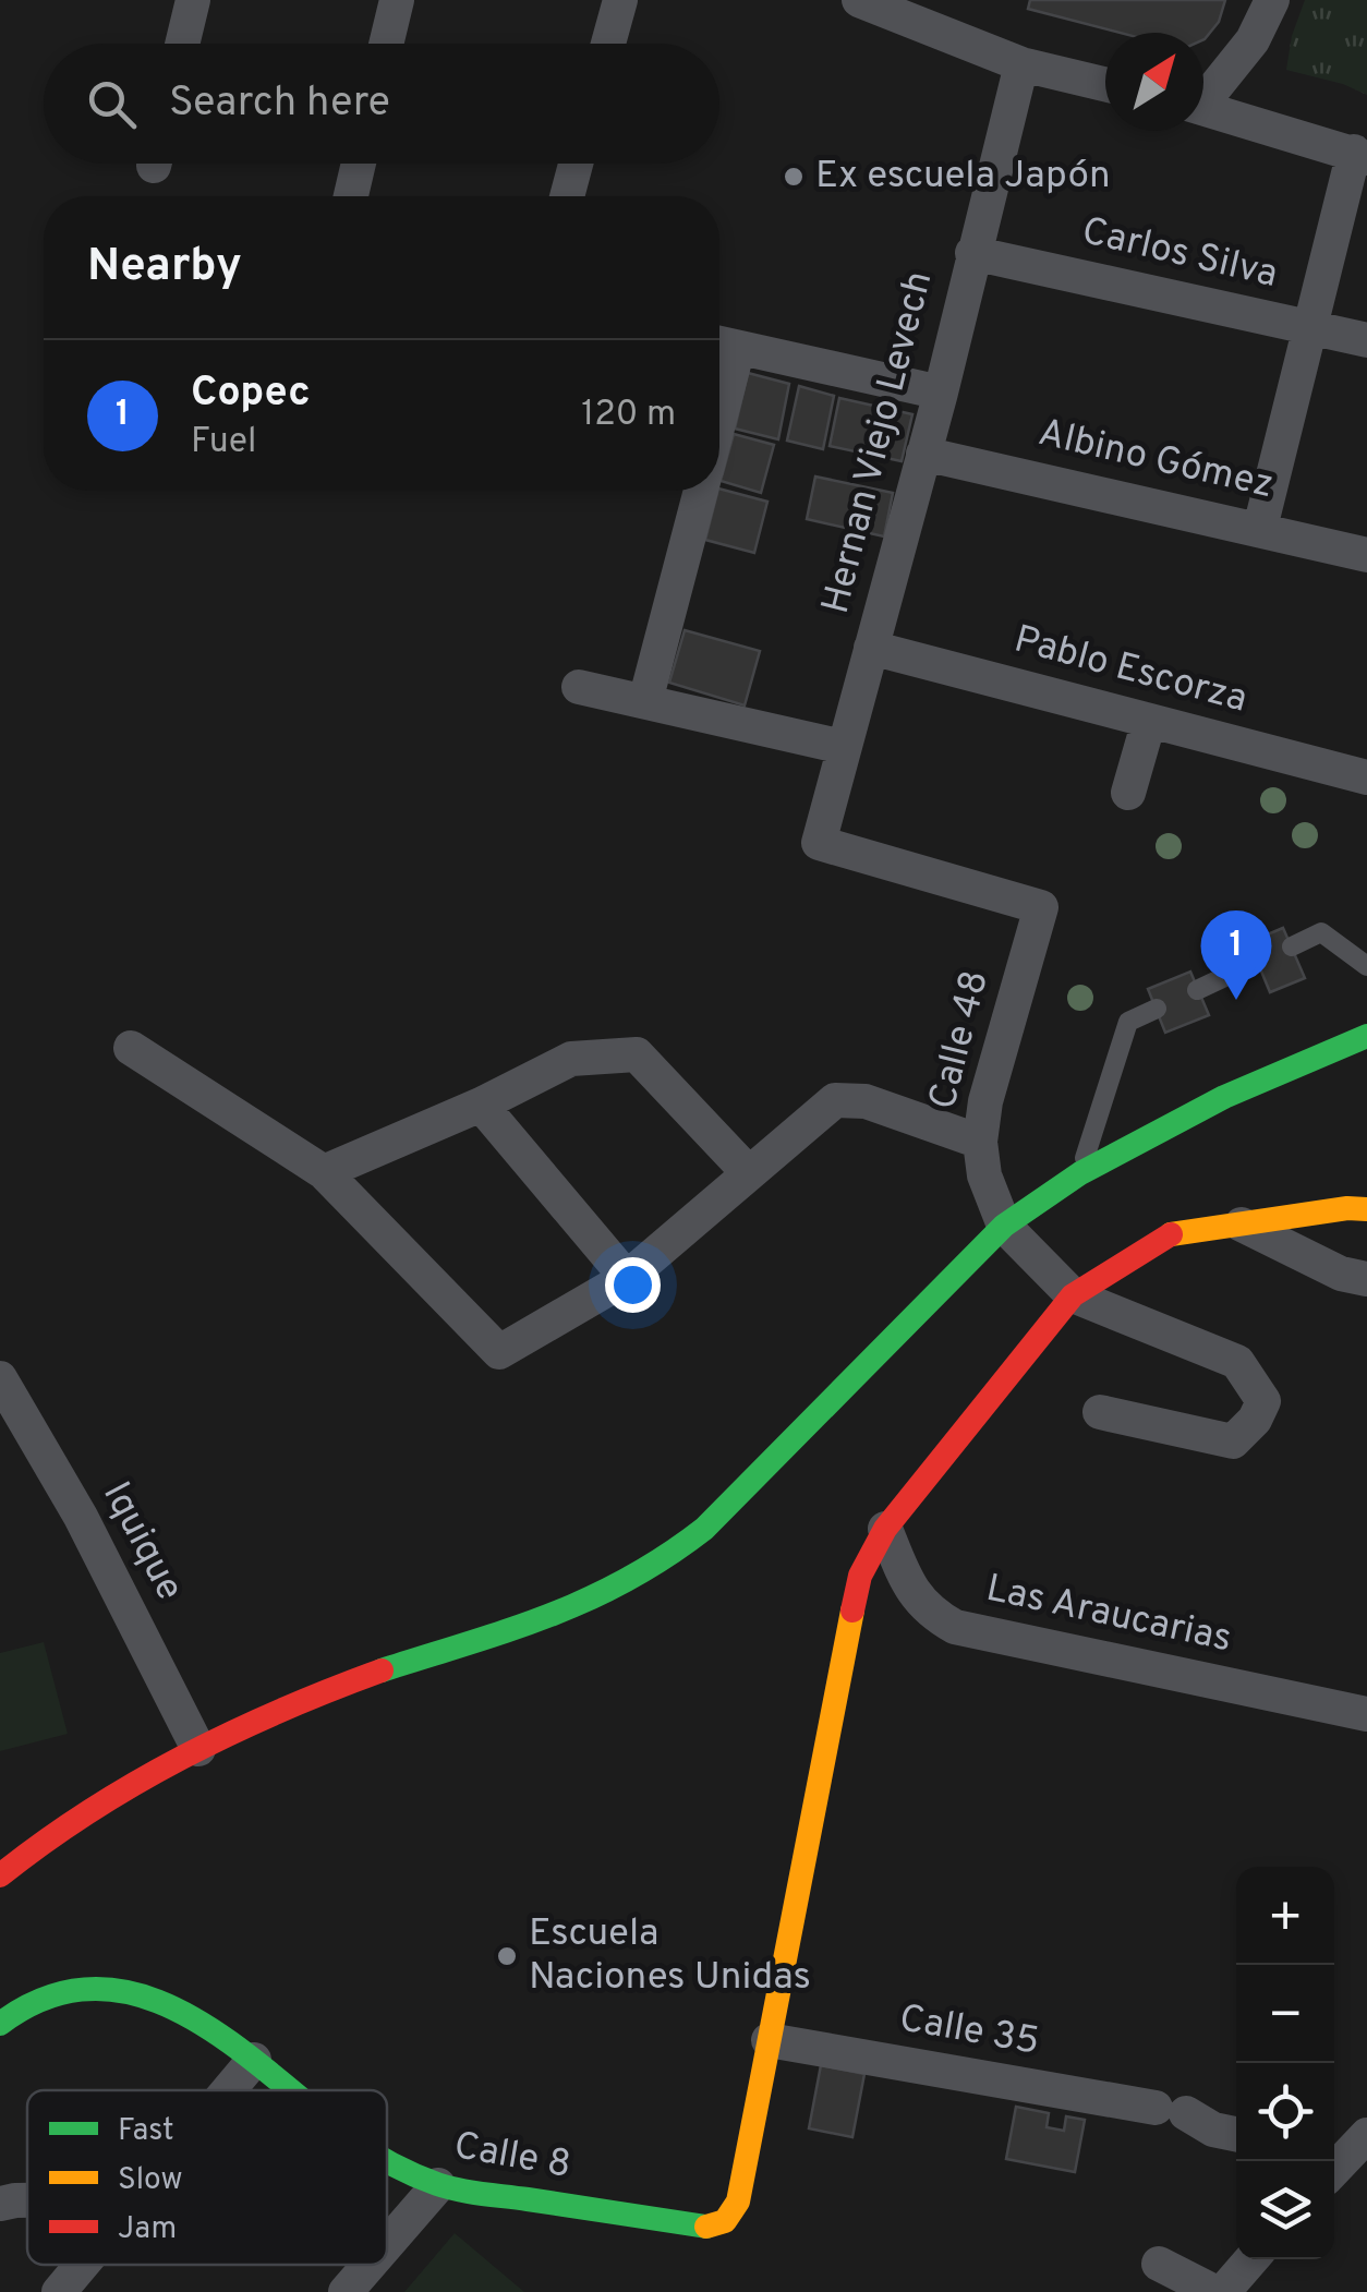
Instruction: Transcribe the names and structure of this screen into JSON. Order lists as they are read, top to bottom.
{
  "streets": {
    "street": [
      "Carlos Silva",
      "Hernan Viejo Levech",
      "Albino Gómez",
      "Pablo Escorza",
      "Calle 48",
      "Iquique",
      "Las Araucarias",
      "Calle 35",
      "Calle 8"
    ]
  },
  "crossings": [
    ["Carlos Silva", "Hernan Viejo Levech"],
    ["Hernan Viejo Levech", "Albino Gómez"],
    ["Hernan Viejo Levech", "Pablo Escorza"],
    ["Hernan Viejo Levech", "Calle 48"],
    ["Calle 35", "Calle 8"]
  ],
  "places": ["Ex escuela Japón", "Escuela Naciones Unidas"],
  "legend": ["Fast", "Slow", "Jam"],
  "north": "top right",
  "page": {
    "search": "Search here",
    "heading": "Nearby",
    "list": [
      {
        "mark": "1",
        "name": "Copec",
        "note": "Fuel",
        "value": "120 m"
      }
    ],
    "pins": "1",
    "map_buttons": ["+", "−"]
  }
}
